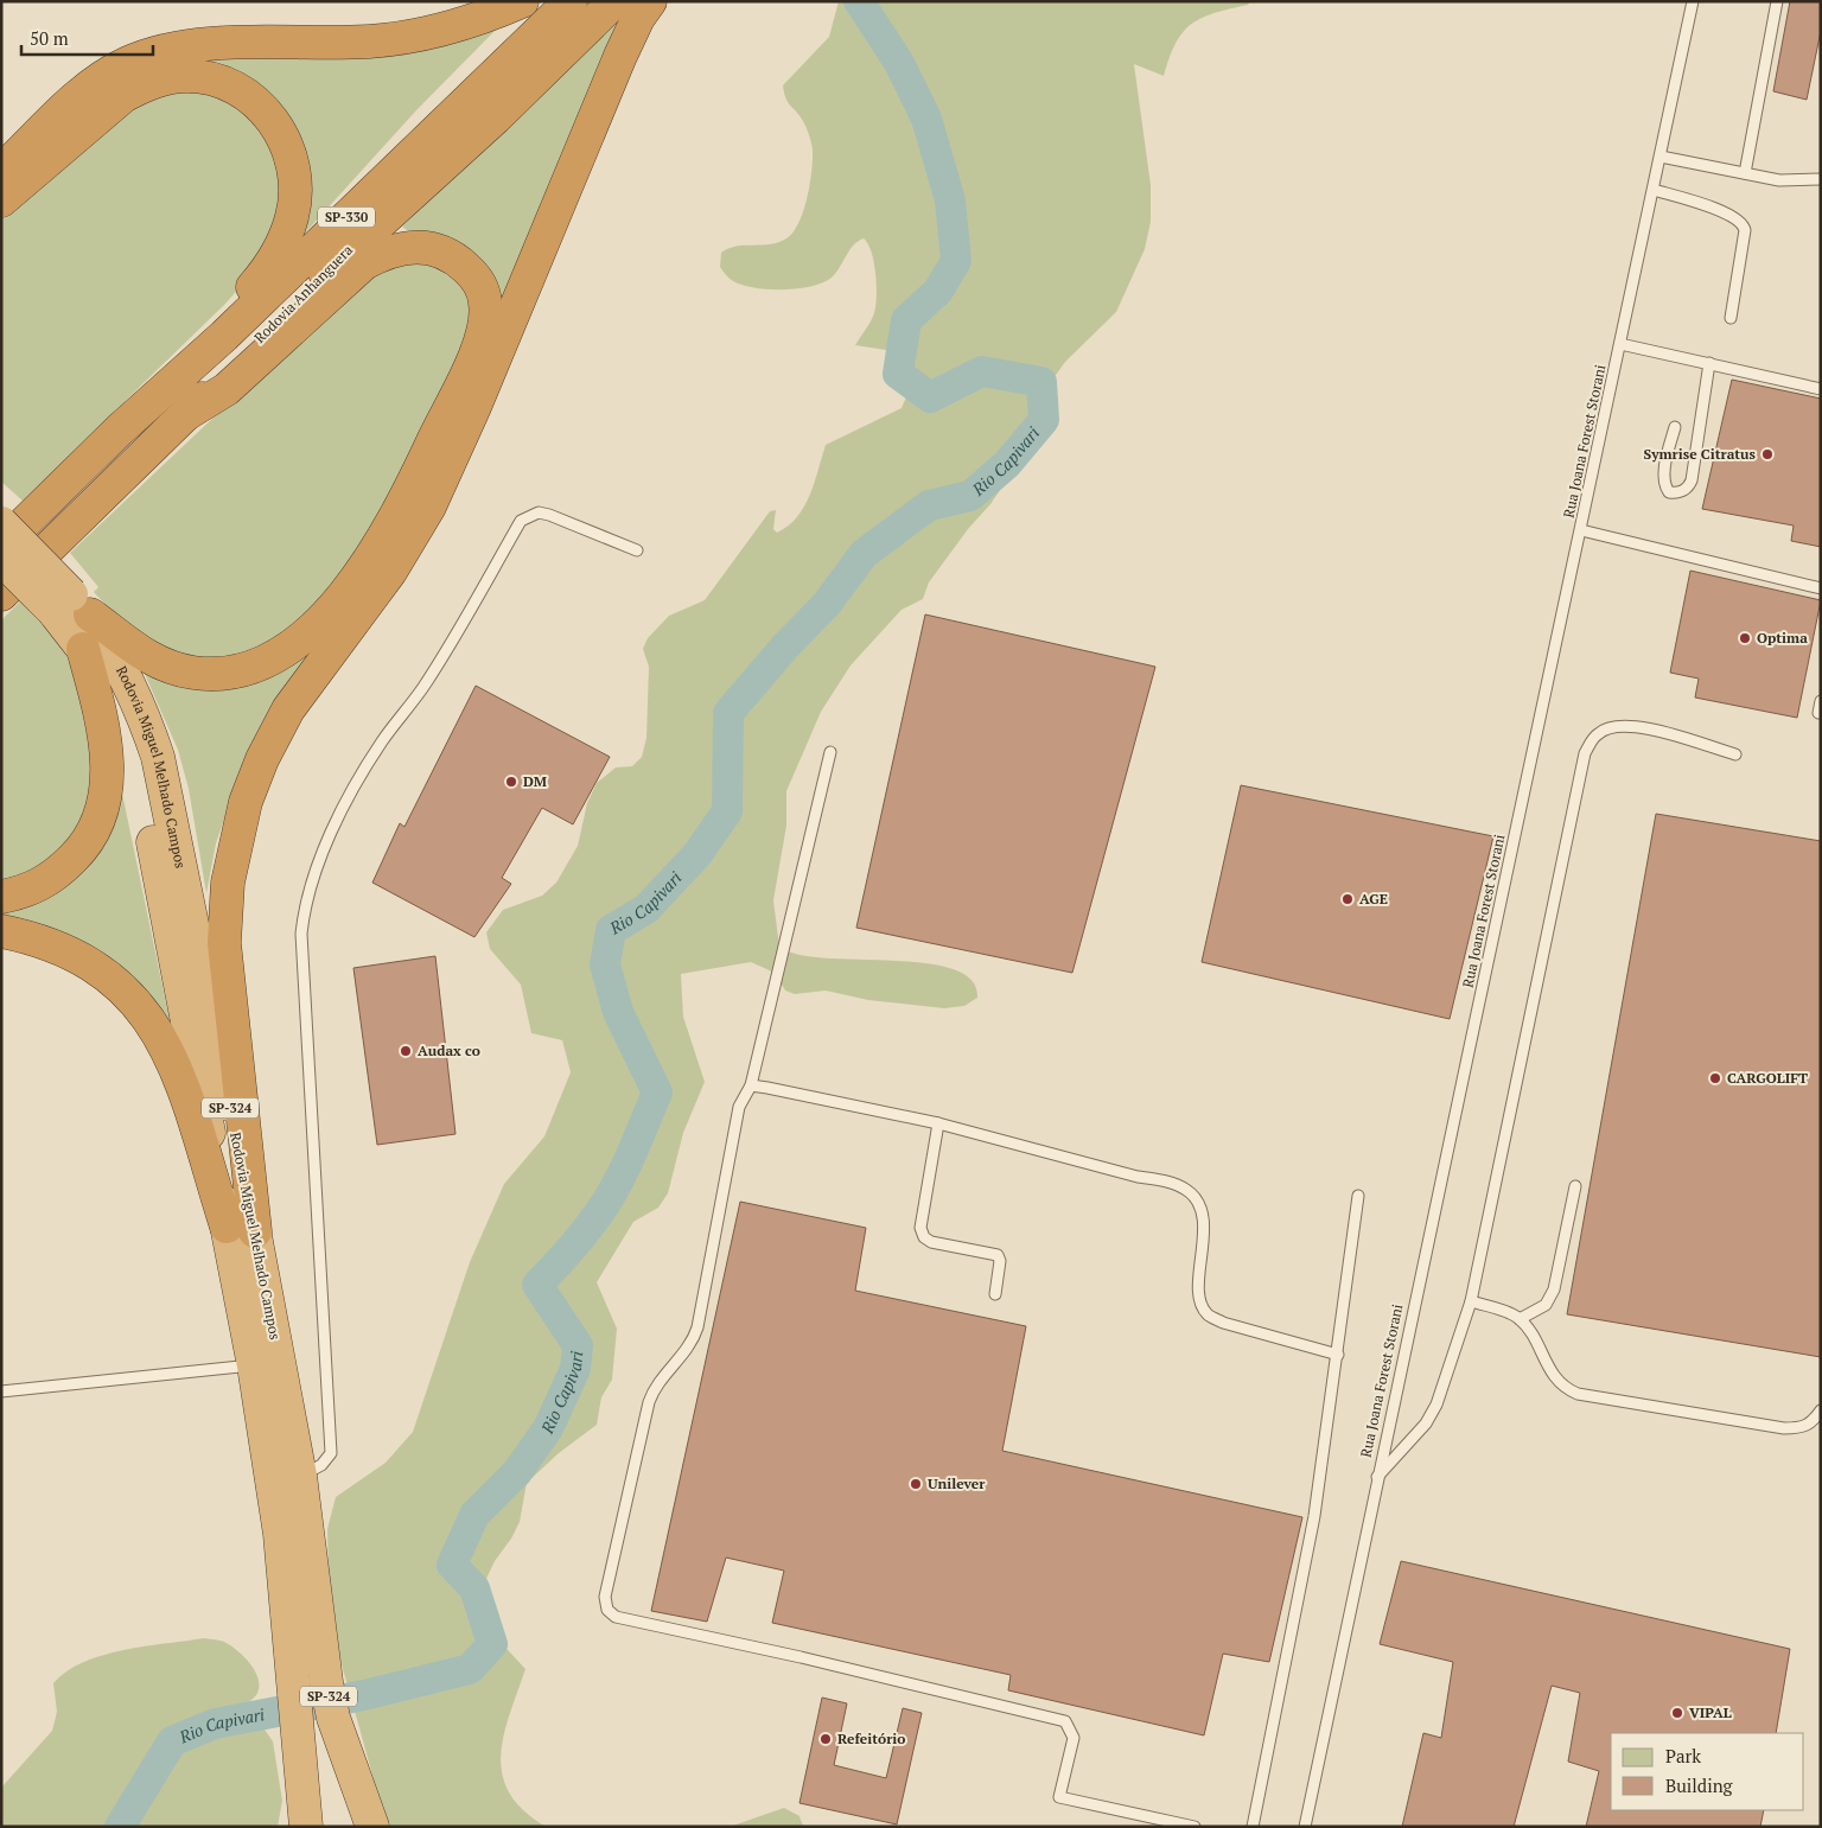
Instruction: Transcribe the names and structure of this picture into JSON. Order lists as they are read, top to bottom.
{
  "streets": {
    "highway": [
      "SP-330",
      "Rodovia Anhanguera",
      "Rodovia Miguel Melhado Campos",
      "SP-324"
    ],
    "lane": ["Rua Joana Forest Storani"]
  },
  "water": ["Rio Capivari"],
  "places": [
    "Symrise Citratus",
    "Optima",
    "DM",
    "AGE",
    "Audax co",
    "CARGOLIFT",
    "Unilever",
    "VIPAL",
    "Refeitório"
  ],
  "legend": ["Park", "Building"],
  "scale_bar": "50 m"
}
